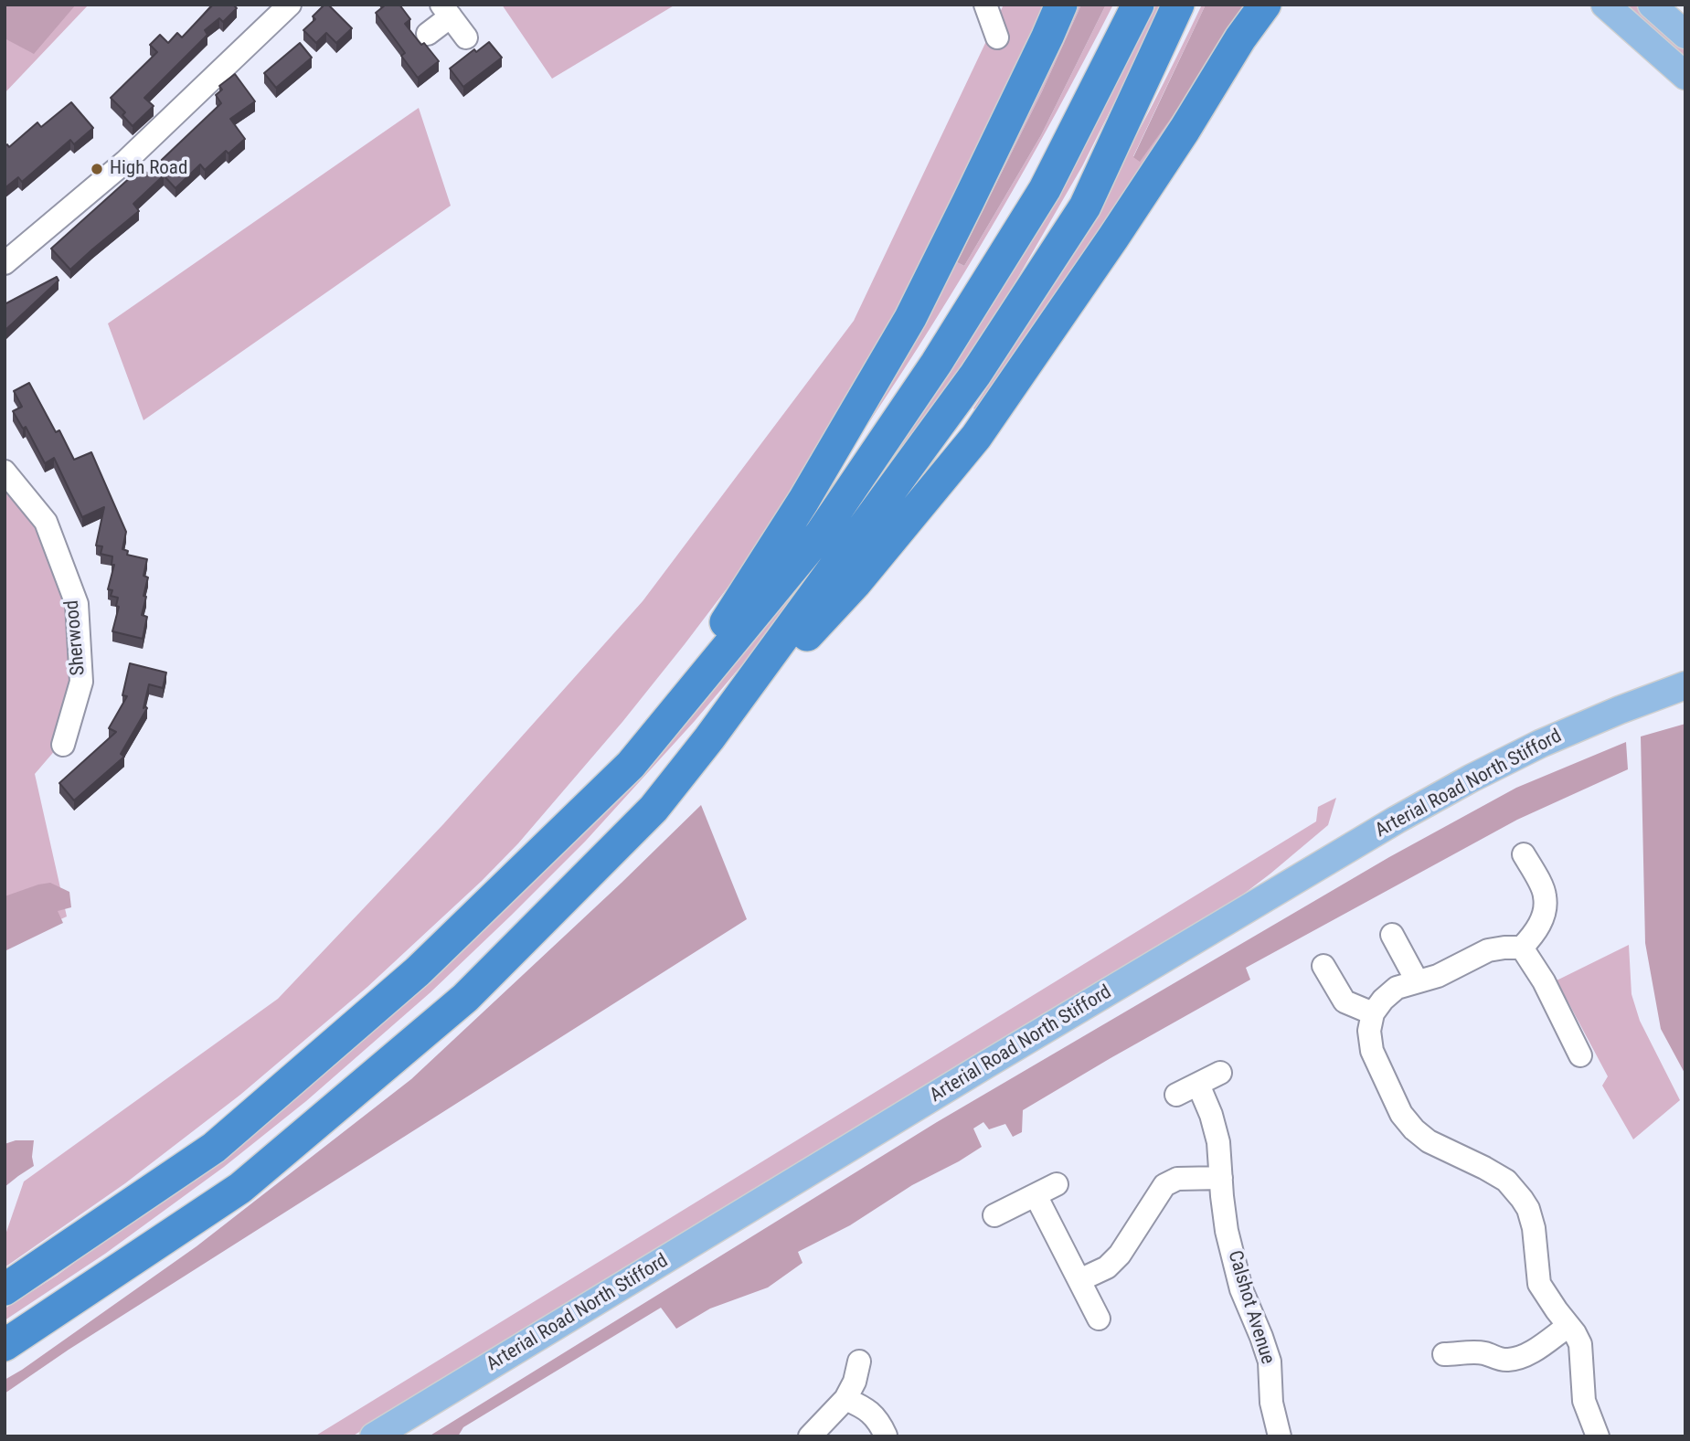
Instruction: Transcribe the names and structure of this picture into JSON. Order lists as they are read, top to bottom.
{
  "streets": {
    "main road": ["Arterial Road North Stifford"],
    "street": ["Sherwood", "Calshot Avenue"]
  },
  "places": ["High Road"]
}
